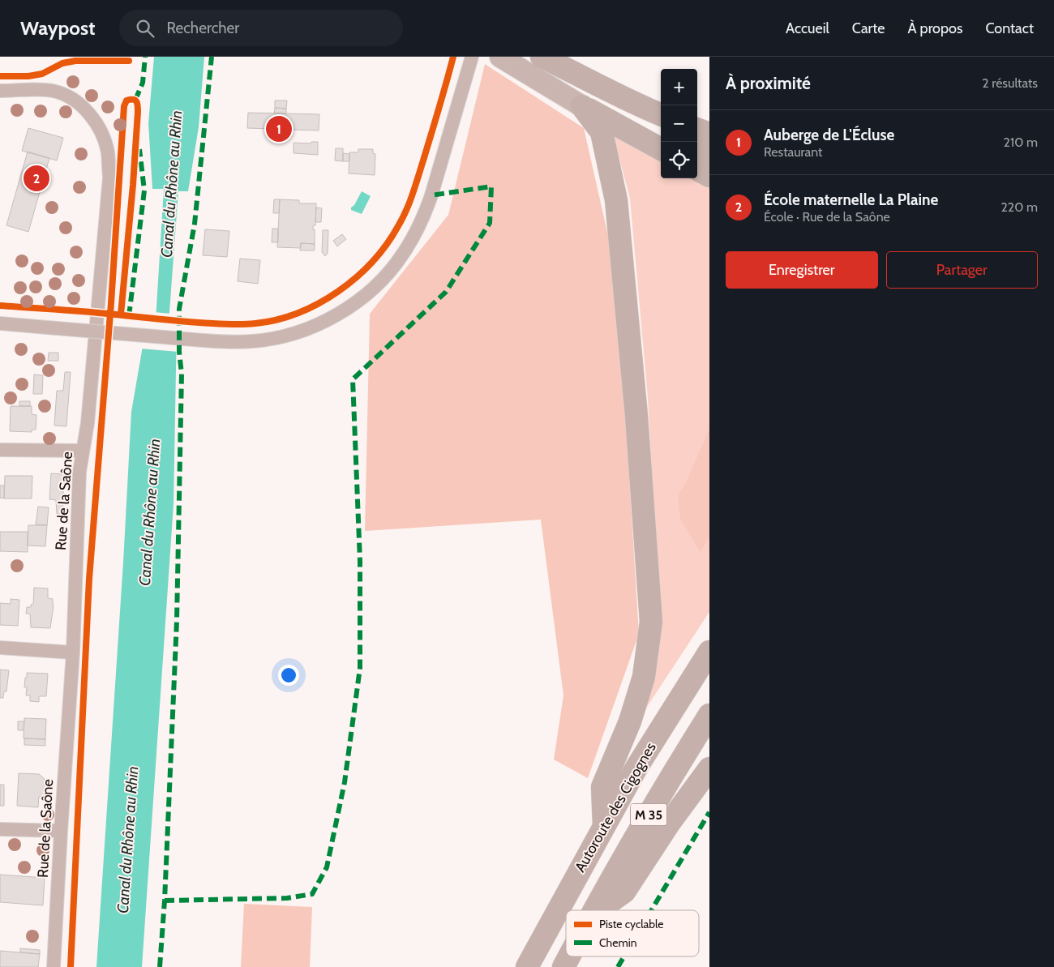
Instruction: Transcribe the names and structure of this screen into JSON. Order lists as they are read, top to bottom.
{
  "streets": {
    "highway": ["Autoroute des Cigognes", "M 35"],
    "street": ["Rue de la Saône"]
  },
  "water": ["Canal du Rhône au Rhin"],
  "legend": ["Piste cyclable", "Chemin"],
  "page": {
    "header": "Waypost",
    "search": "Rechercher",
    "nav": [
      "Accueil",
      "Carte",
      "À propos",
      "Contact"
    ],
    "heading": ["À proximité", "2 résultats"],
    "map_buttons": ["+", "−"],
    "list": [
      {
        "mark": "1",
        "name": "Auberge de L'Écluse",
        "note": "Restaurant",
        "value": "210 m"
      },
      {
        "mark": "2",
        "name": "École maternelle La Plaine",
        "note": "École · Rue de la Saône",
        "value": "220 m"
      }
    ],
    "pins": ["1", "2"],
    "buttons": ["Enregistrer", "Partager"]
  }
}
